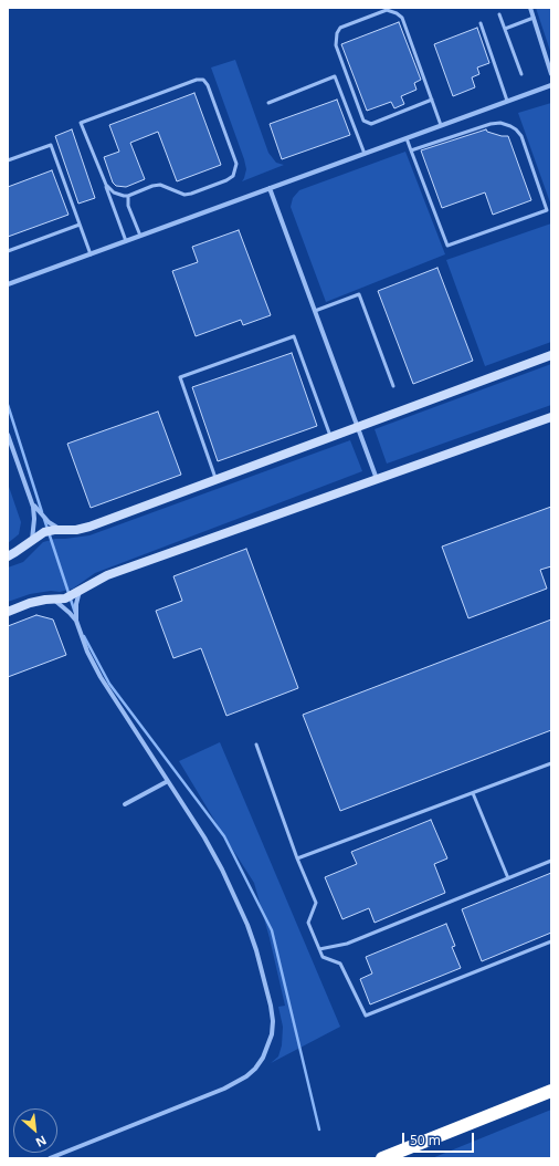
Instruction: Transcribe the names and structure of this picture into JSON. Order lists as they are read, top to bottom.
{
  "scale_bar": "50 m",
  "north": "bottom right"
}
